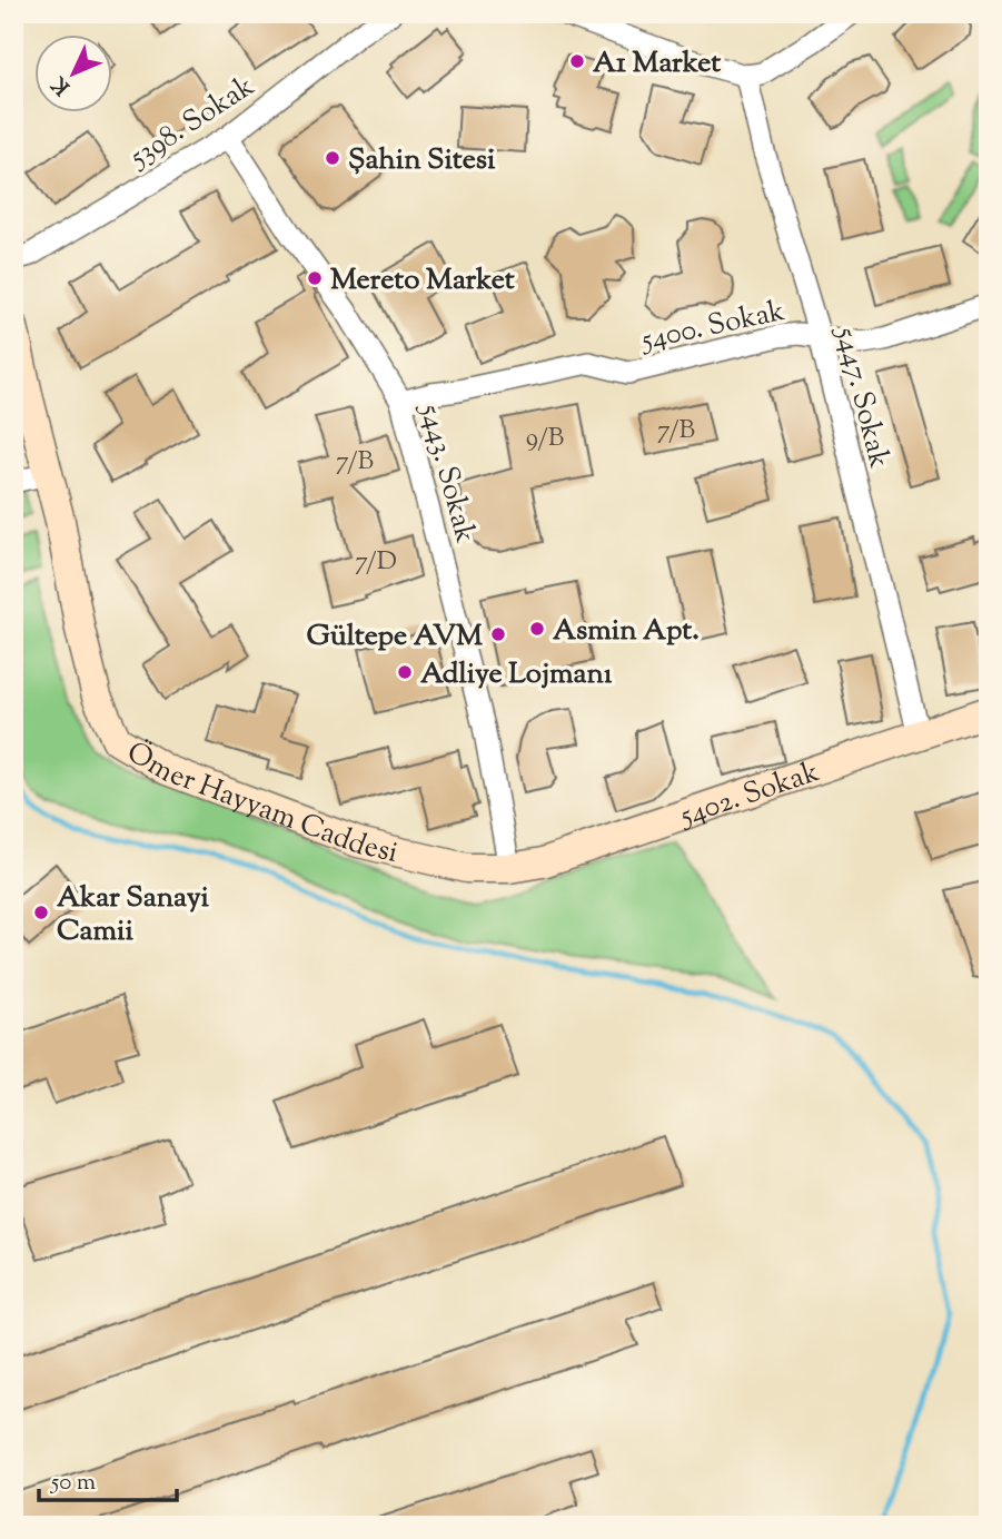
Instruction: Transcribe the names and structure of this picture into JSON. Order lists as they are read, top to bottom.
{
  "streets": {
    "street": [
      "5398. Sokak",
      "5400. Sokak",
      "5447. Sokak",
      "5443. Sokak",
      "5402. Sokak",
      "Ömer Hayyam Caddesi"
    ]
  },
  "crossings": [
    ["5398. Sokak", "5443. Sokak"],
    ["5400. Sokak", "5447. Sokak"],
    ["5400. Sokak", "5443. Sokak"],
    ["5447. Sokak", "5402. Sokak"],
    ["5443. Sokak", "5402. Sokak"],
    ["5443. Sokak", "Ömer Hayyam Caddesi"],
    ["5402. Sokak", "Ömer Hayyam Caddesi"]
  ],
  "places": [
    "A1 Market",
    "Şahin Sitesi",
    "Mereto Market",
    "Asmin Apt.",
    "Gültepe AVM",
    "Adliye Lojmanı",
    "Akar Sanayi Camii"
  ],
  "house_numbers": [
    "7/B",
    "9/B",
    "7/B",
    "7/D"
  ],
  "scale_bar": "50 m",
  "north": "bottom left"
}
